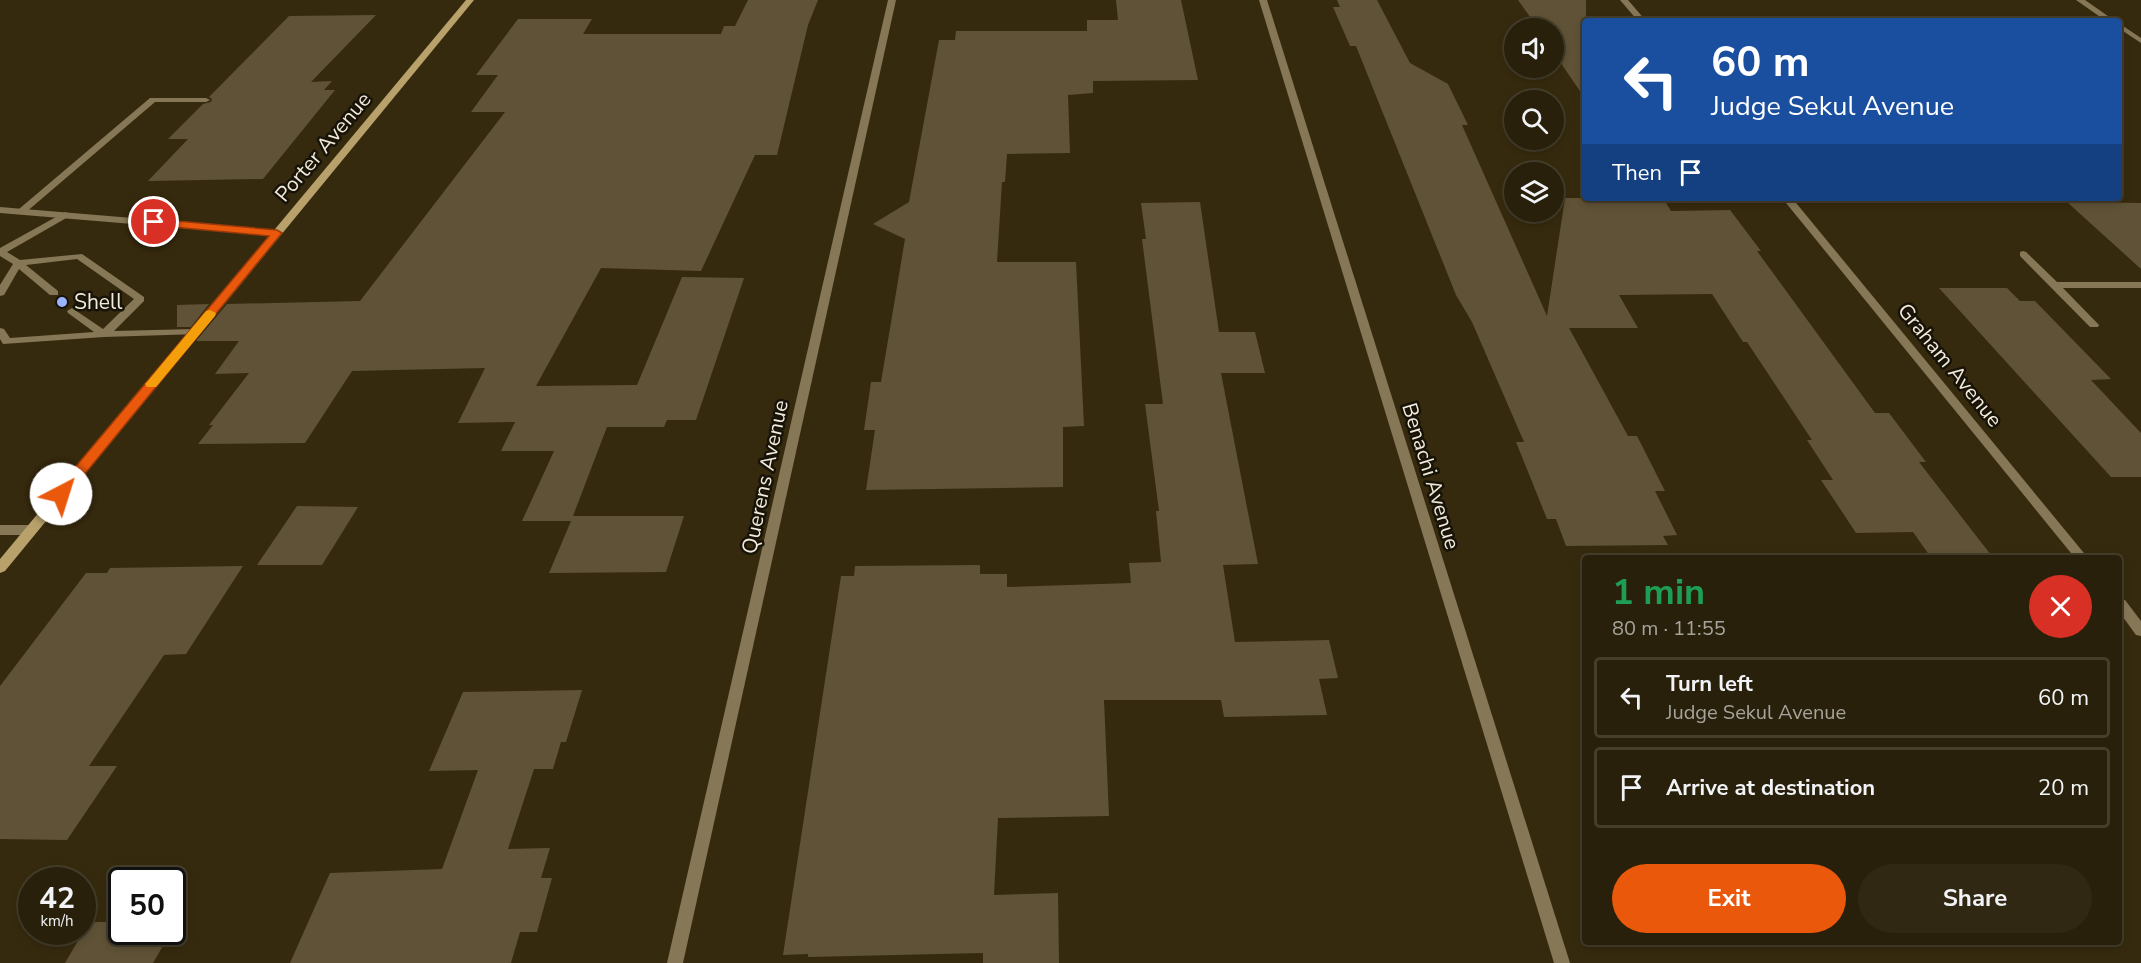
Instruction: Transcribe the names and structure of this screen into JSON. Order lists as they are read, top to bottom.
{
  "streets": {
    "main road": ["Porter Avenue"],
    "street": ["Graham Avenue", "Benachi Avenue", "Querens Avenue"]
  },
  "places": ["Shell"],
  "page": {
    "turn": ["60 m", "Judge Sekul Avenue"],
    "then": "Then",
    "heading": ["1 min", "80 m · 11:55"],
    "list": [
      {
        "name": "Turn left",
        "note": "Judge Sekul Avenue",
        "value": "60 m"
      },
      {
        "name": "Arrive at destination",
        "value": "20 m"
      }
    ],
    "buttons": ["Exit", "Share"],
    "speed": "42 km/h",
    "limit": "50"
  }
}
